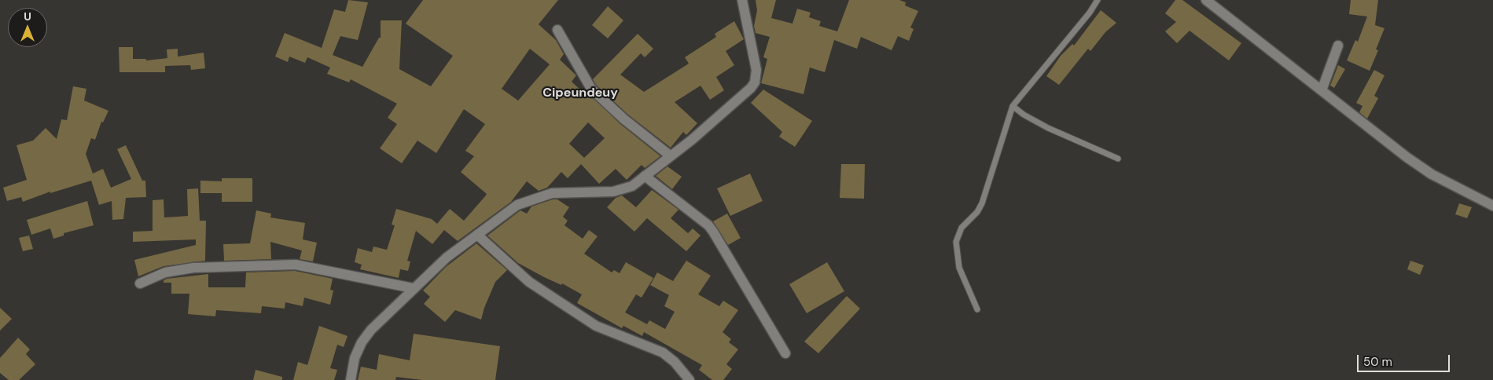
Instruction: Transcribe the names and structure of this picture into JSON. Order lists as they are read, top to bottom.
{
  "districts": ["Cipeundeuy"],
  "scale_bar": "50 m",
  "north": "top"
}
